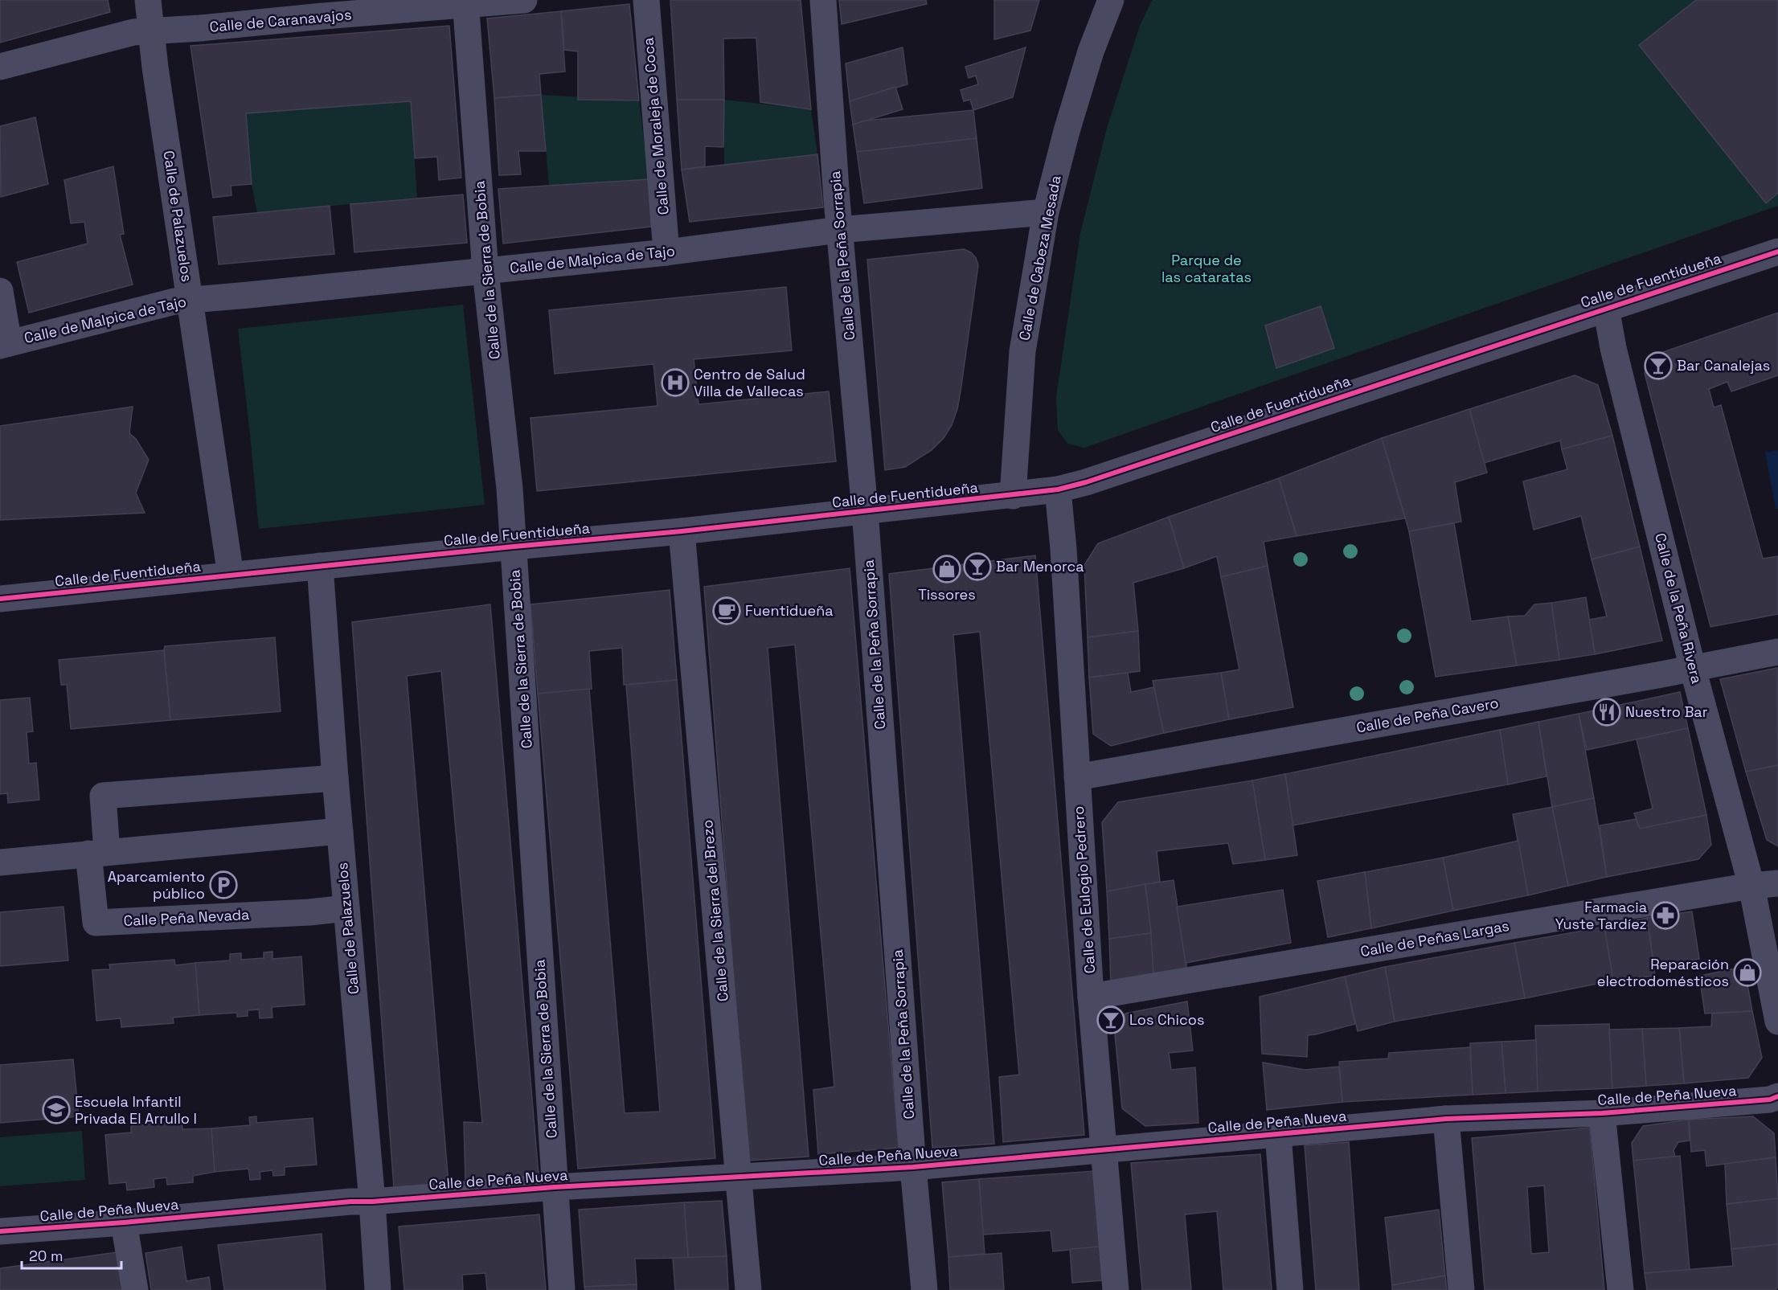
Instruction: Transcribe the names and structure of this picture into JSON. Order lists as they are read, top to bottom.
{
  "streets": {
    "street": [
      "Calle de Caranavajos",
      "Calle de Moraleja de Coca",
      "Calle de Palazuelos",
      "Calle de la Peña Sorrapia",
      "Calle de Cabeza Mesada",
      "Calle de Malpica de Tajo",
      "Calle de la Sierra de Bobia",
      "Calle de Fuentidueña",
      "Calle de la Peña Rivera",
      "Calle de Peña Cavero",
      "Calle de Eulogio Pedrero",
      "Calle de la Sierra del Brezo",
      "Calle Peña Nevada",
      "Calle de Peñas Largas",
      "Calle de Peña Nueva"
    ]
  },
  "crossings": [
    ["Calle de Caranavajos", "Calle de Palazuelos"],
    ["Calle de Caranavajos", "Calle de la Sierra de Bobia"],
    ["Calle de Moraleja de Coca", "Calle de Malpica de Tajo"],
    ["Calle de Palazuelos", "Calle de Malpica de Tajo"],
    ["Calle de Palazuelos", "Calle de Fuentidueña"],
    ["Calle de Palazuelos", "Calle Peña Nevada"],
    ["Calle de Palazuelos", "Calle de Peña Nueva"],
    ["Calle de la Peña Sorrapia", "Calle de Malpica de Tajo"],
    ["Calle de la Peña Sorrapia", "Calle de Fuentidueña"],
    ["Calle de la Peña Sorrapia", "Calle de Peña Nueva"],
    ["Calle de Cabeza Mesada", "Calle de Malpica de Tajo"],
    ["Calle de Cabeza Mesada", "Calle de Fuentidueña"],
    ["Calle de Malpica de Tajo", "Calle de la Sierra de Bobia"],
    ["Calle de la Sierra de Bobia", "Calle de Fuentidueña"],
    ["Calle de la Sierra de Bobia", "Calle de Peña Nueva"],
    ["Calle de Fuentidueña", "Calle de la Peña Rivera"],
    ["Calle de Fuentidueña", "Calle de Eulogio Pedrero"],
    ["Calle de Fuentidueña", "Calle de la Sierra del Brezo"],
    ["Calle de la Peña Rivera", "Calle de Peña Cavero"],
    ["Calle de la Peña Rivera", "Calle de Peñas Largas"],
    ["Calle de Peña Cavero", "Calle de Eulogio Pedrero"],
    ["Calle de Eulogio Pedrero", "Calle de Peñas Largas"],
    ["Calle de Eulogio Pedrero", "Calle de Peña Nueva"],
    ["Calle de la Sierra del Brezo", "Calle de Peña Nueva"]
  ],
  "parks": ["Parque de las cataratas"],
  "places": {
    "bar": ["Bar Canalejas", "Bar Menorca", "Los Chicos"],
    "hospital": ["Centro de Salud Villa de Vallecas"],
    "shop": ["Tissores", "Reparación electrodomésticos"],
    "cafe": ["Fuentidueña"],
    "restaurant": ["Nuestro Bar"],
    "parking": ["Aparcamiento público"],
    "pharmacy": ["Farmacia Yuste Tardíez"],
    "school or university": ["Escuela Infantil Privada El Arrullo I"]
  },
  "scale_bar": "20 m"
}
